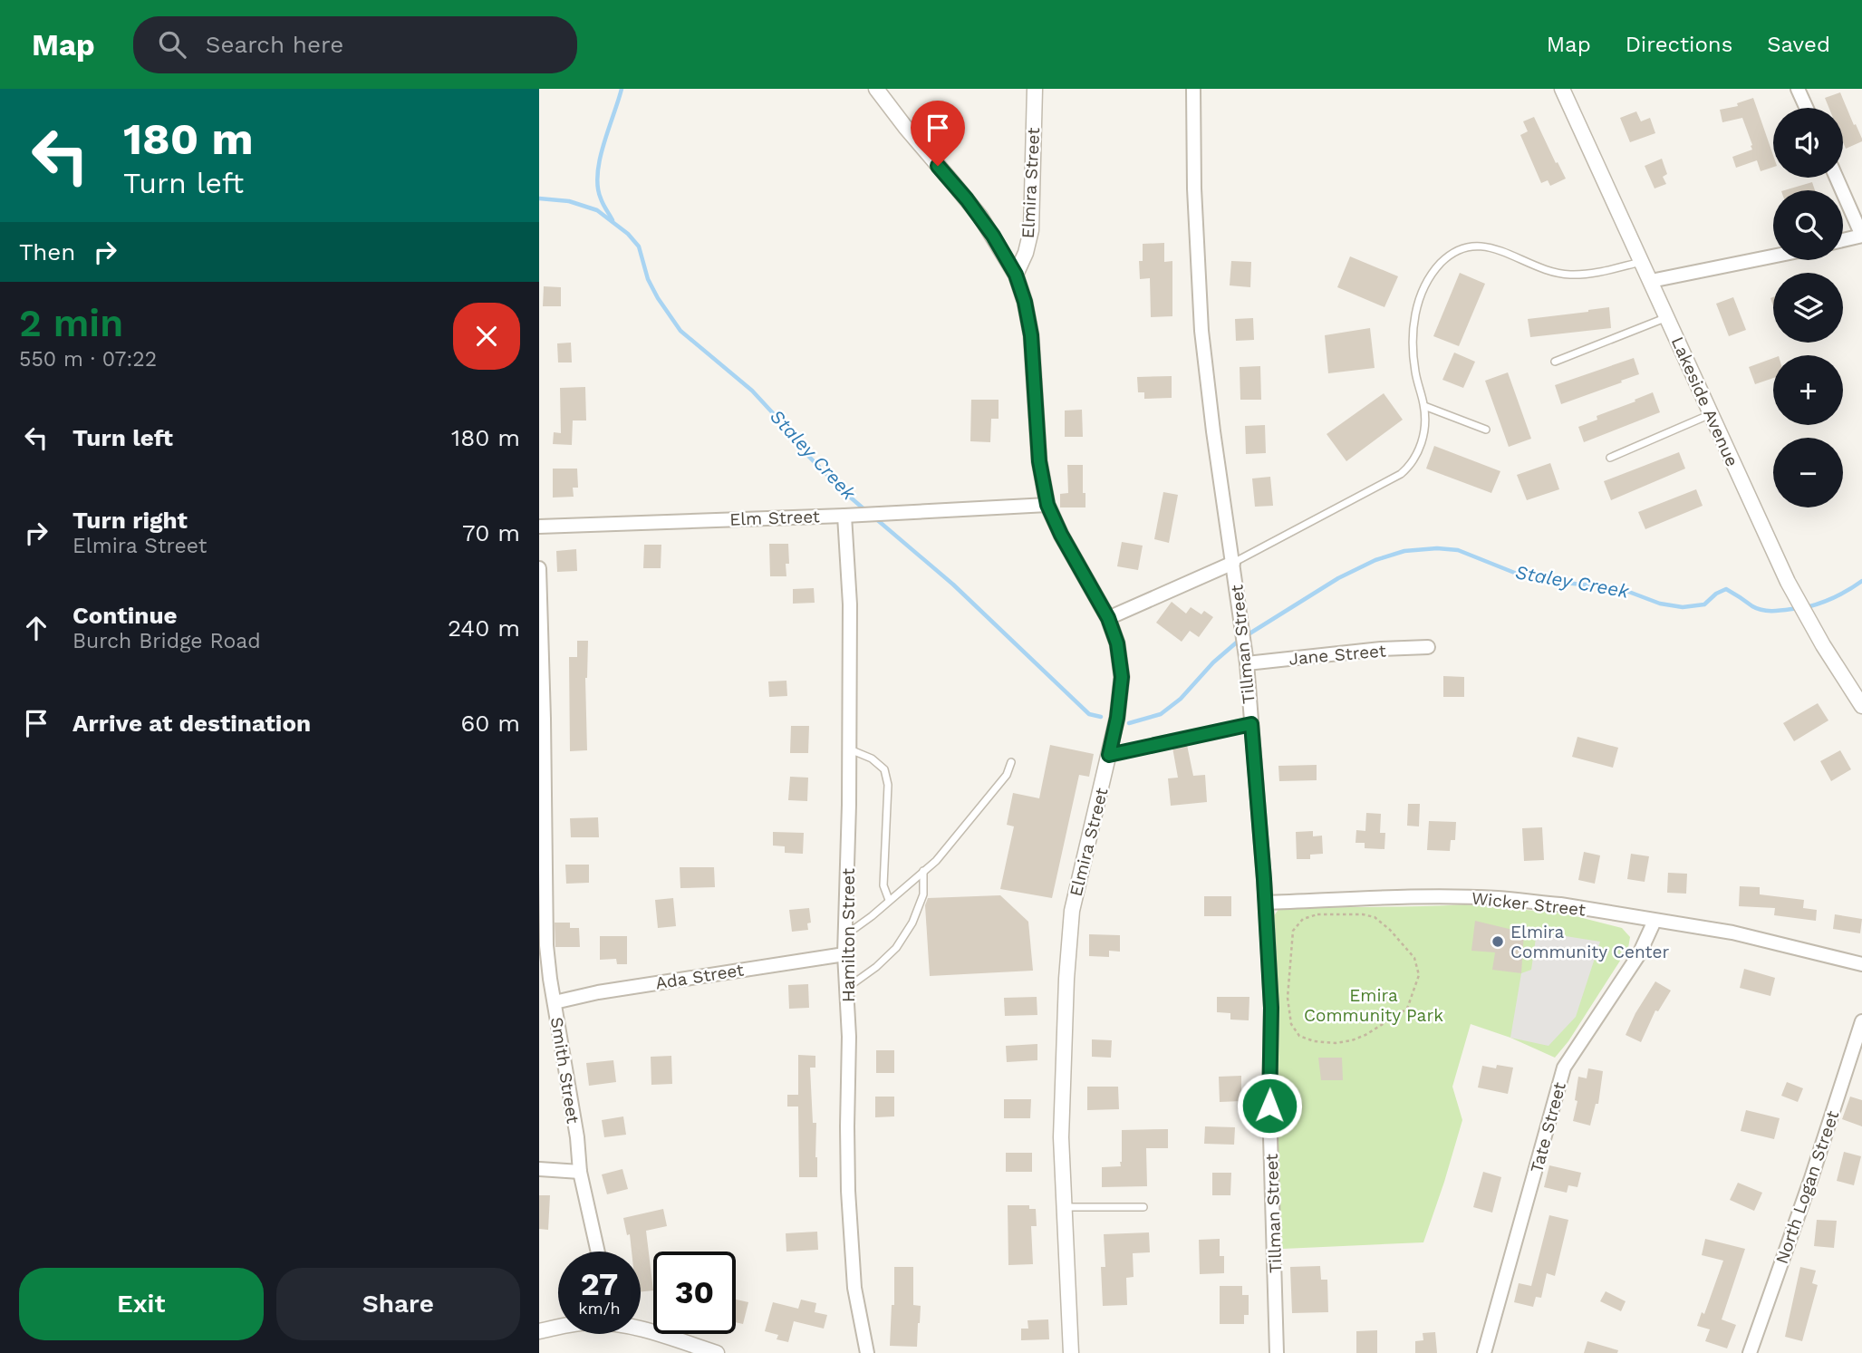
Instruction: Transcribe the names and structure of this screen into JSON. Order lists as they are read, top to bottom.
{
  "streets": {
    "street": [
      "Elmira Street",
      "Lakeside Avenue",
      "Elm Street",
      "Tillman Street",
      "Jane Street",
      "Wicker Street",
      "Hamilton Street",
      "Ada Street",
      "Smith Street",
      "Tate Street",
      "North Logan Street"
    ]
  },
  "crossings": [
    ["Elmira Street", "Elm Street"],
    ["Elm Street", "Hamilton Street"],
    ["Tillman Street", "Jane Street"],
    ["Tillman Street", "Wicker Street"],
    ["Wicker Street", "Tate Street"],
    ["Hamilton Street", "Ada Street"],
    ["Ada Street", "Smith Street"]
  ],
  "water": ["Staley Creek"],
  "parks": ["Emira Community Park"],
  "places": ["Elmira Community Center"],
  "page": {
    "header": "Map",
    "search": "Search here",
    "nav": ["Map", "Directions", "Saved"],
    "turn": ["180 m", "Turn left"],
    "map_buttons": ["+", "−"],
    "then": "Then",
    "heading": ["2 min", "550 m · 07:22"],
    "list": [
      {
        "name": "Turn left",
        "value": "180 m"
      },
      {
        "name": "Turn right",
        "note": "Elmira Street",
        "value": "70 m"
      },
      {
        "name": "Continue",
        "note": "Burch Bridge Road",
        "value": "240 m"
      },
      {
        "name": "Arrive at destination",
        "value": "60 m"
      }
    ],
    "speed": "27 km/h",
    "limit": "30",
    "buttons": ["Exit", "Share"]
  }
}
